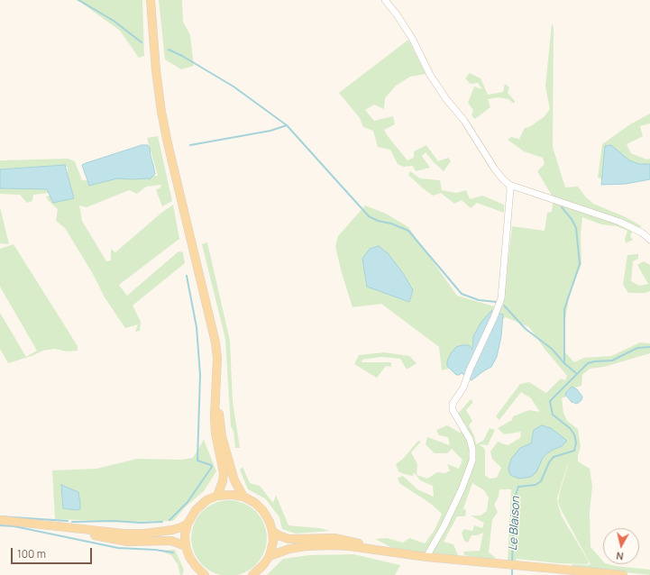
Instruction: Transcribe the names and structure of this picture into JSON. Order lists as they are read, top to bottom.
{
  "water": ["Le Blaison"],
  "scale_bar": "100 m",
  "north": "bottom"
}
